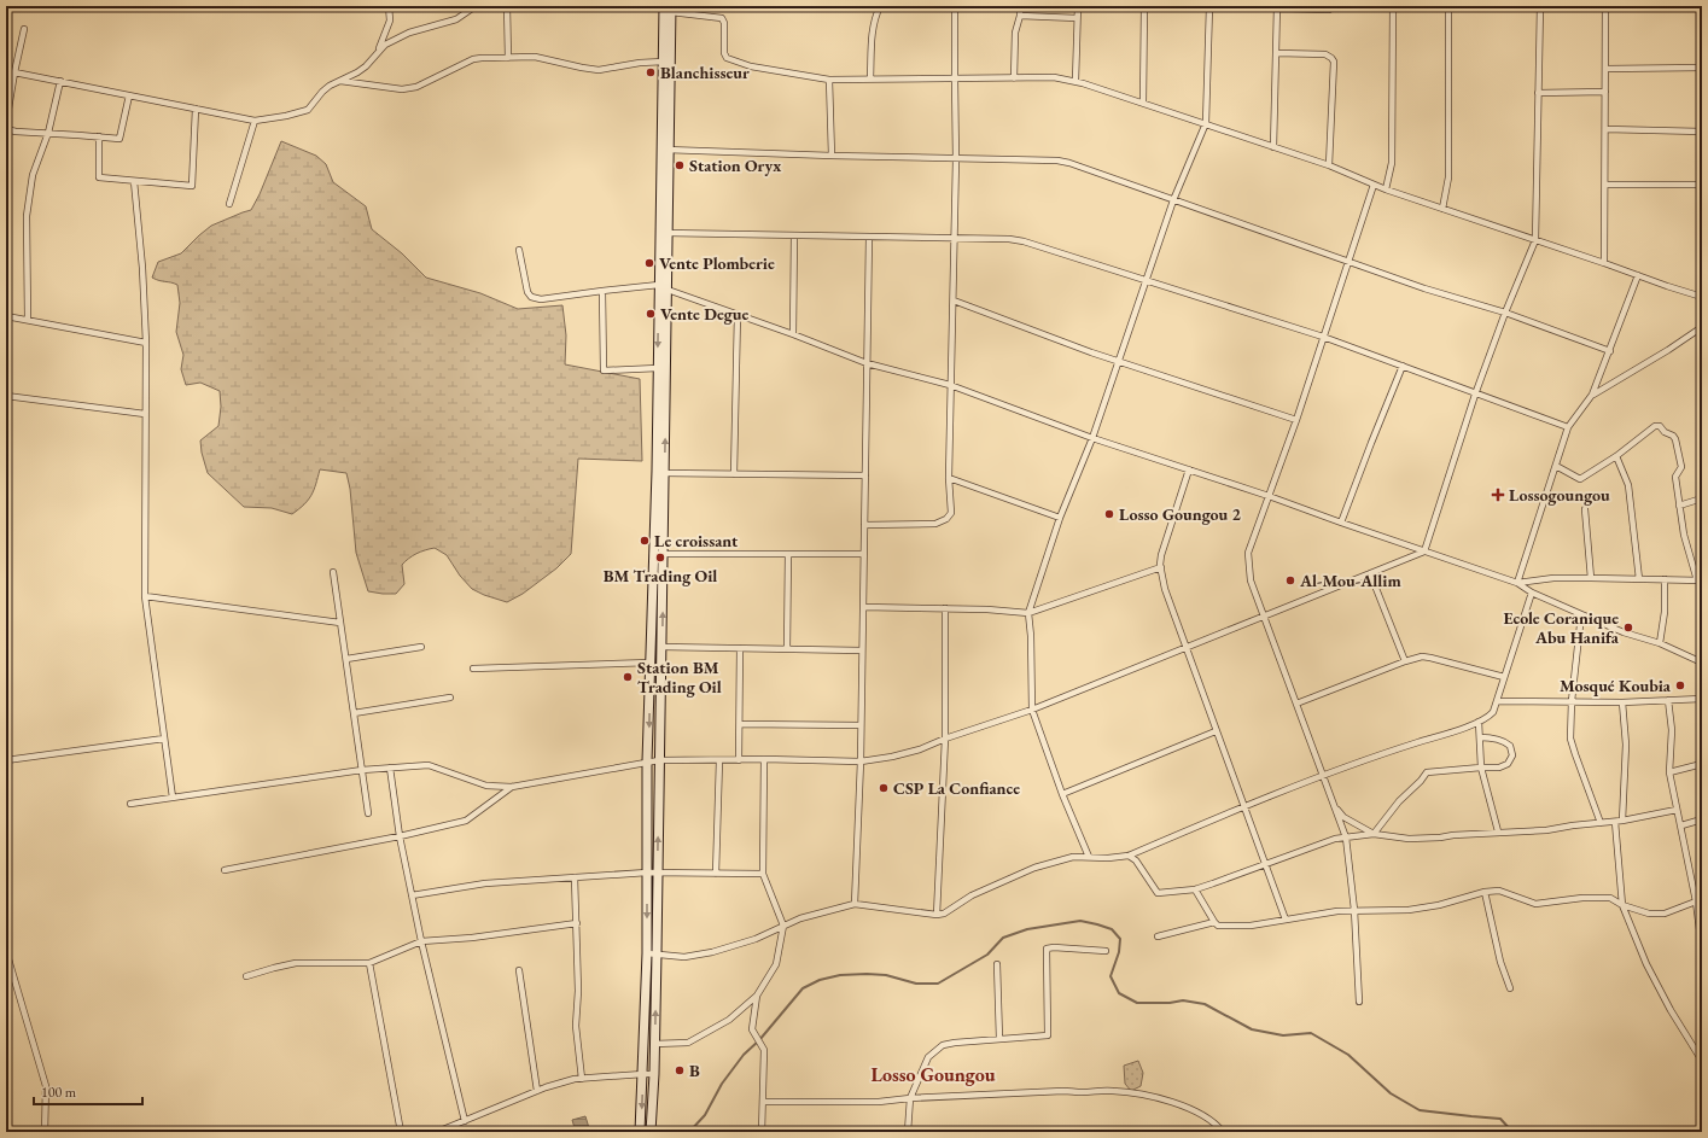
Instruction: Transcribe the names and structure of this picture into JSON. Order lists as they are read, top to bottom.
{
  "districts": ["Losso Goungou"],
  "places": {
    "other": [
      "Blanchisseur",
      "Station Oryx",
      "Vente Plomberie",
      "Vente Degue",
      "Losso Goungou 2",
      "Le croissant",
      "BM Trading Oil",
      "Al-Mou-Allim",
      "Ecole Coranique Abu Hanifa",
      "Station BM Trading Oil",
      "Mosqué Koubia",
      "CSP La Confiance",
      "B"
    ],
    "health": ["Lossogoungou"]
  },
  "scale_bar": "100 m"
}
